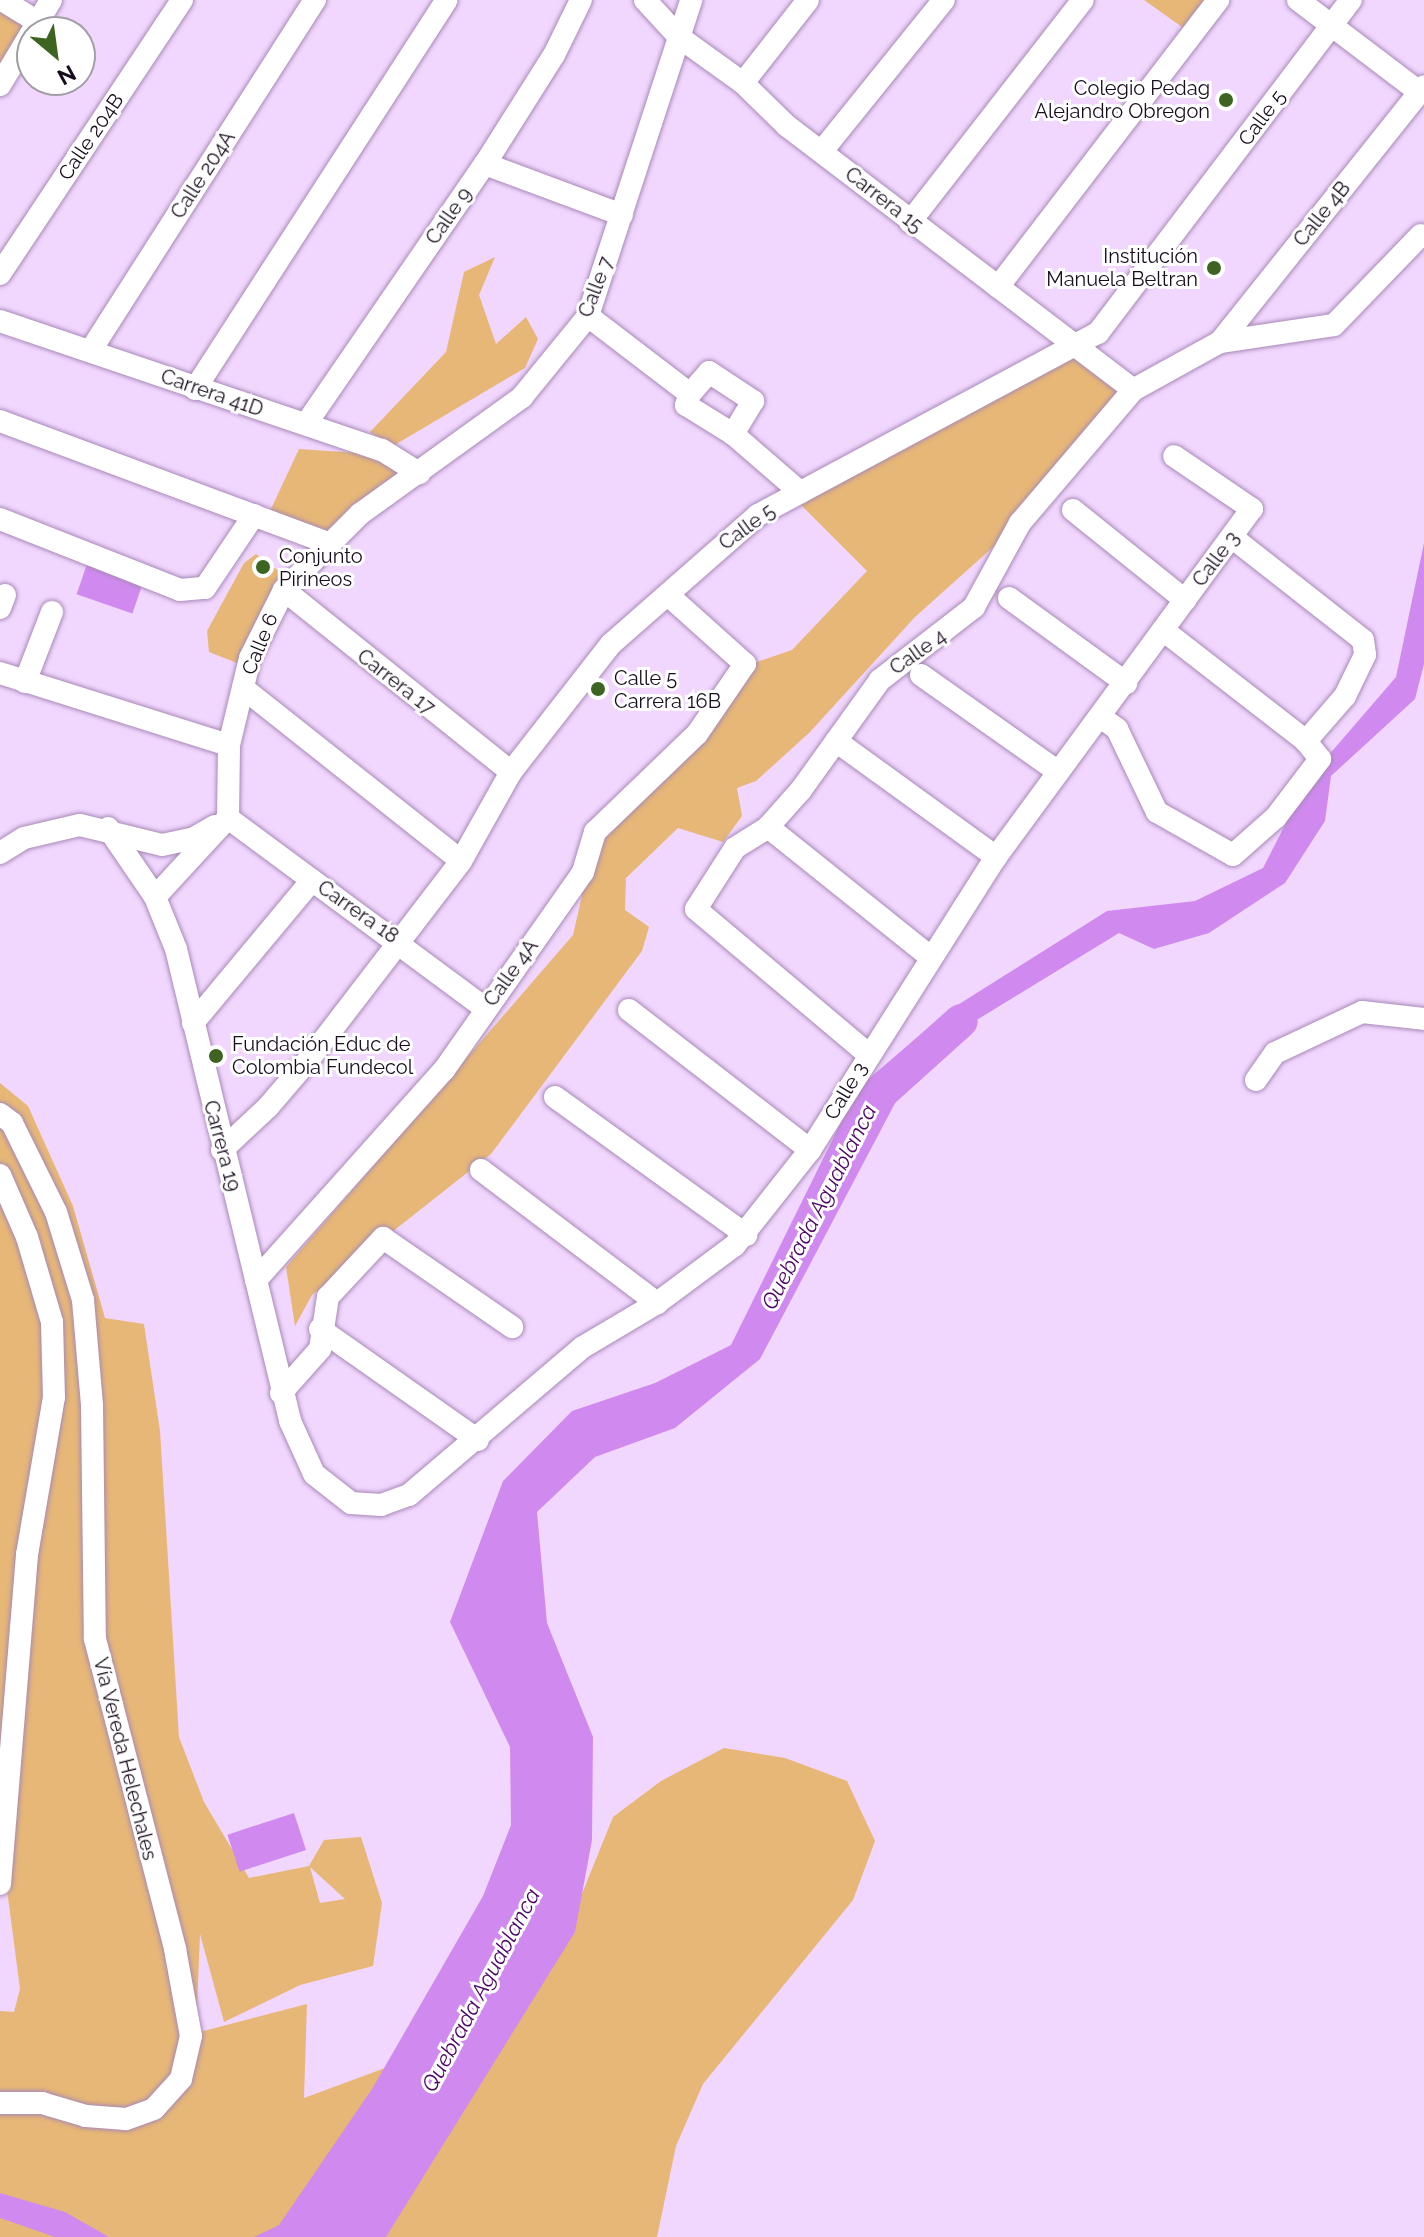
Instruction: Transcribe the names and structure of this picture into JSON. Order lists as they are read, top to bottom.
{
  "streets": {
    "street": [
      "Calle 5",
      "Calle 204B",
      "Calle 204A",
      "Carrera 15",
      "Calle 4B",
      "Calle 9",
      "Calle 7",
      "Carrera 41D",
      "Calle 3",
      "Calle 6",
      "Calle 4",
      "Carrera 17",
      "Carrera 18",
      "Calle 4A",
      "Carrera 19",
      "Vía Vereda Helechales"
    ]
  },
  "crossings": [
    ["Calle 5", "Carrera 15"],
    ["Calle 5", "Carrera 17"],
    ["Calle 5", "Carrera 18"],
    ["Calle 5", "Calle 4A"],
    ["Calle 5", "Carrera 19"],
    ["Calle 204A", "Carrera 41D"],
    ["Carrera 15", "Calle 7"],
    ["Carrera 15", "Calle 4"],
    ["Calle 9", "Carrera 41D"],
    ["Calle 7", "Carrera 41D"],
    ["Calle 7", "Calle 6"],
    ["Carrera 41D", "Calle 6"],
    ["Calle 3", "Calle 4"],
    ["Calle 3", "Carrera 19"],
    ["Calle 6", "Carrera 17"],
    ["Calle 6", "Carrera 18"],
    ["Carrera 18", "Calle 4A"],
    ["Calle 4A", "Carrera 19"]
  ],
  "water": ["Quebrada Aguablanca"],
  "places": [
    "Colegio Pedag Alejandro Obregon",
    "Institución Manuela Beltran",
    "Conjunto Pirineos",
    "Calle 5 Carrera 16B",
    "Fundación Educ de Colombia Fundecol"
  ],
  "north": "bottom right"
}
